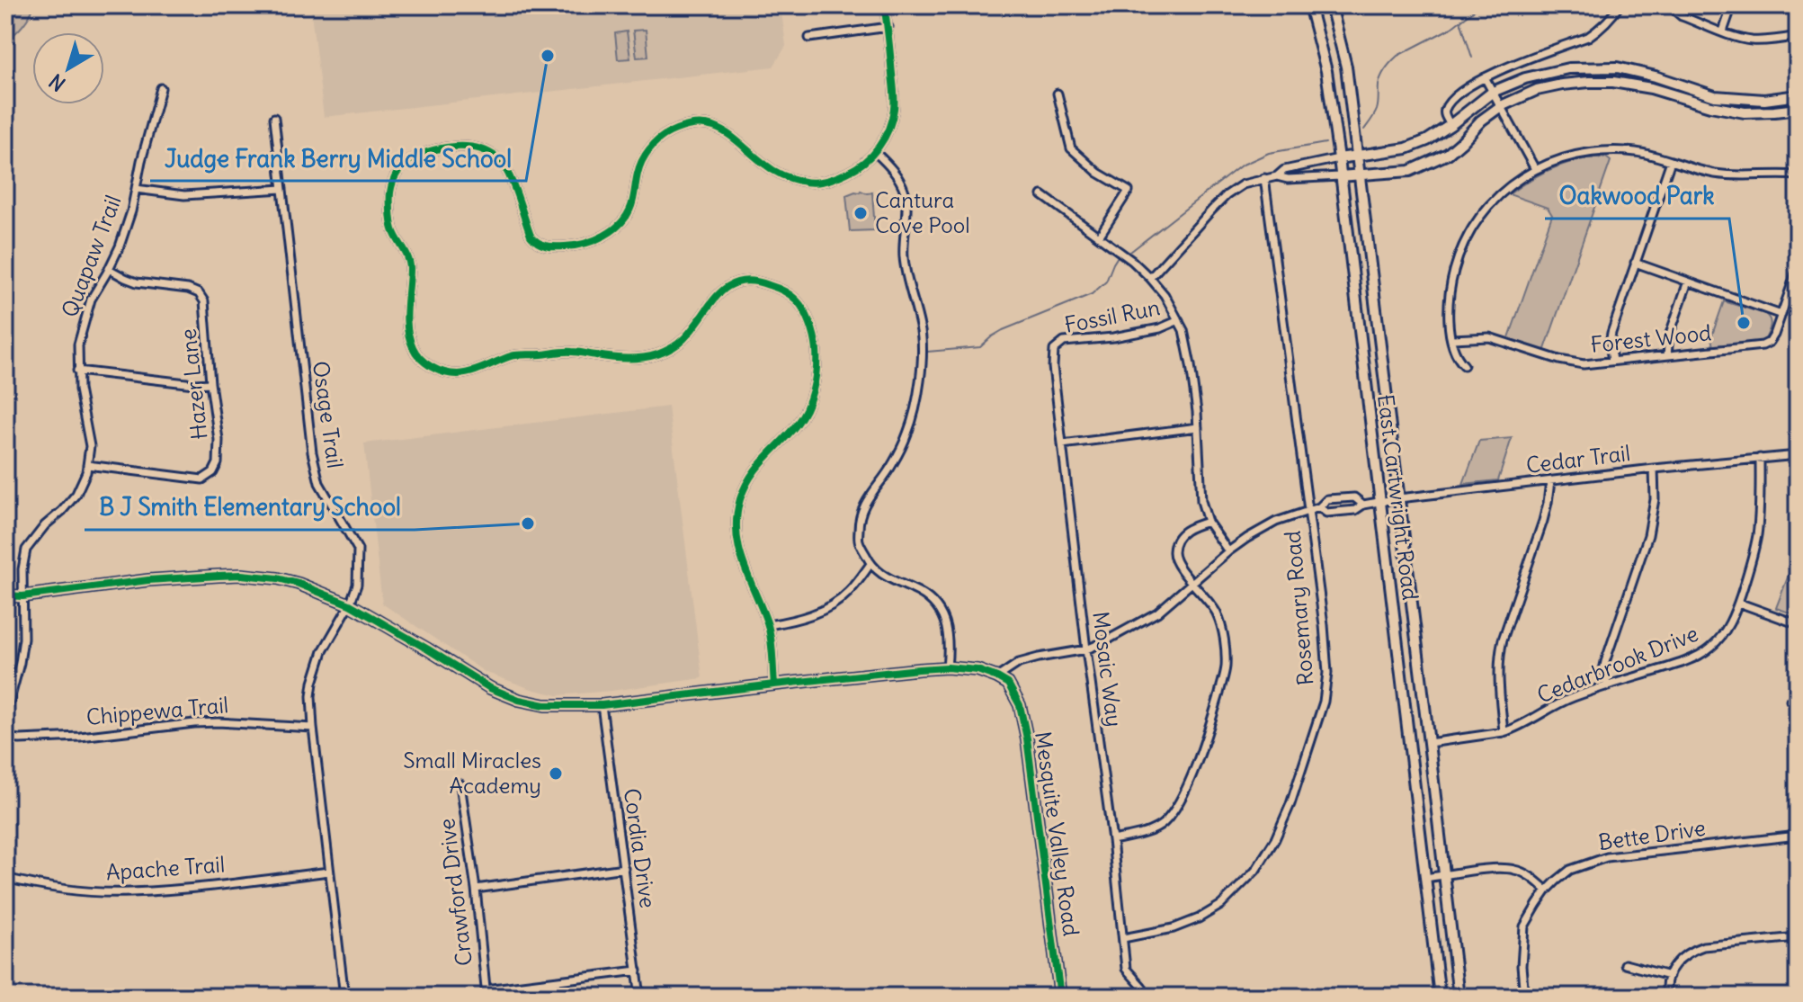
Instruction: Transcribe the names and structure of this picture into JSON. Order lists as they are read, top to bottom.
{
  "streets": {
    "street": [
      "Quapaw Trail",
      "Fossil Run",
      "Forest Wood",
      "Hazer Lane",
      "Osage Trail",
      "Cedar Trail",
      "East Cartwright Road",
      "Rosemary Road",
      "Cedarbrook Drive",
      "Mosaic Way",
      "Chippewa Trail",
      "Mesquite Valley Road",
      "Bette Drive",
      "Cordia Drive",
      "Apache Trail",
      "Crawford Drive"
    ]
  },
  "crossings": [
    ["Quapaw Trail", "Hazer Lane"],
    ["Fossil Run", "Mosaic Way"],
    ["Osage Trail", "Chippewa Trail"],
    ["Osage Trail", "Apache Trail"],
    ["Cedar Trail", "East Cartwright Road"],
    ["Cedar Trail", "Rosemary Road"],
    ["Cedar Trail", "Cedarbrook Drive"],
    ["Cedar Trail", "Mosaic Way"],
    ["Cedar Trail", "Mesquite Valley Road"],
    ["East Cartwright Road", "Cedarbrook Drive"],
    ["Rosemary Road", "Mosaic Way"]
  ],
  "places": [
    "Judge Frank Berry Middle School",
    "Cantura Cove Pool",
    "Oakwood Park",
    "B J Smith Elementary School",
    "Small Miracles Academy"
  ],
  "north": "bottom left"
}
